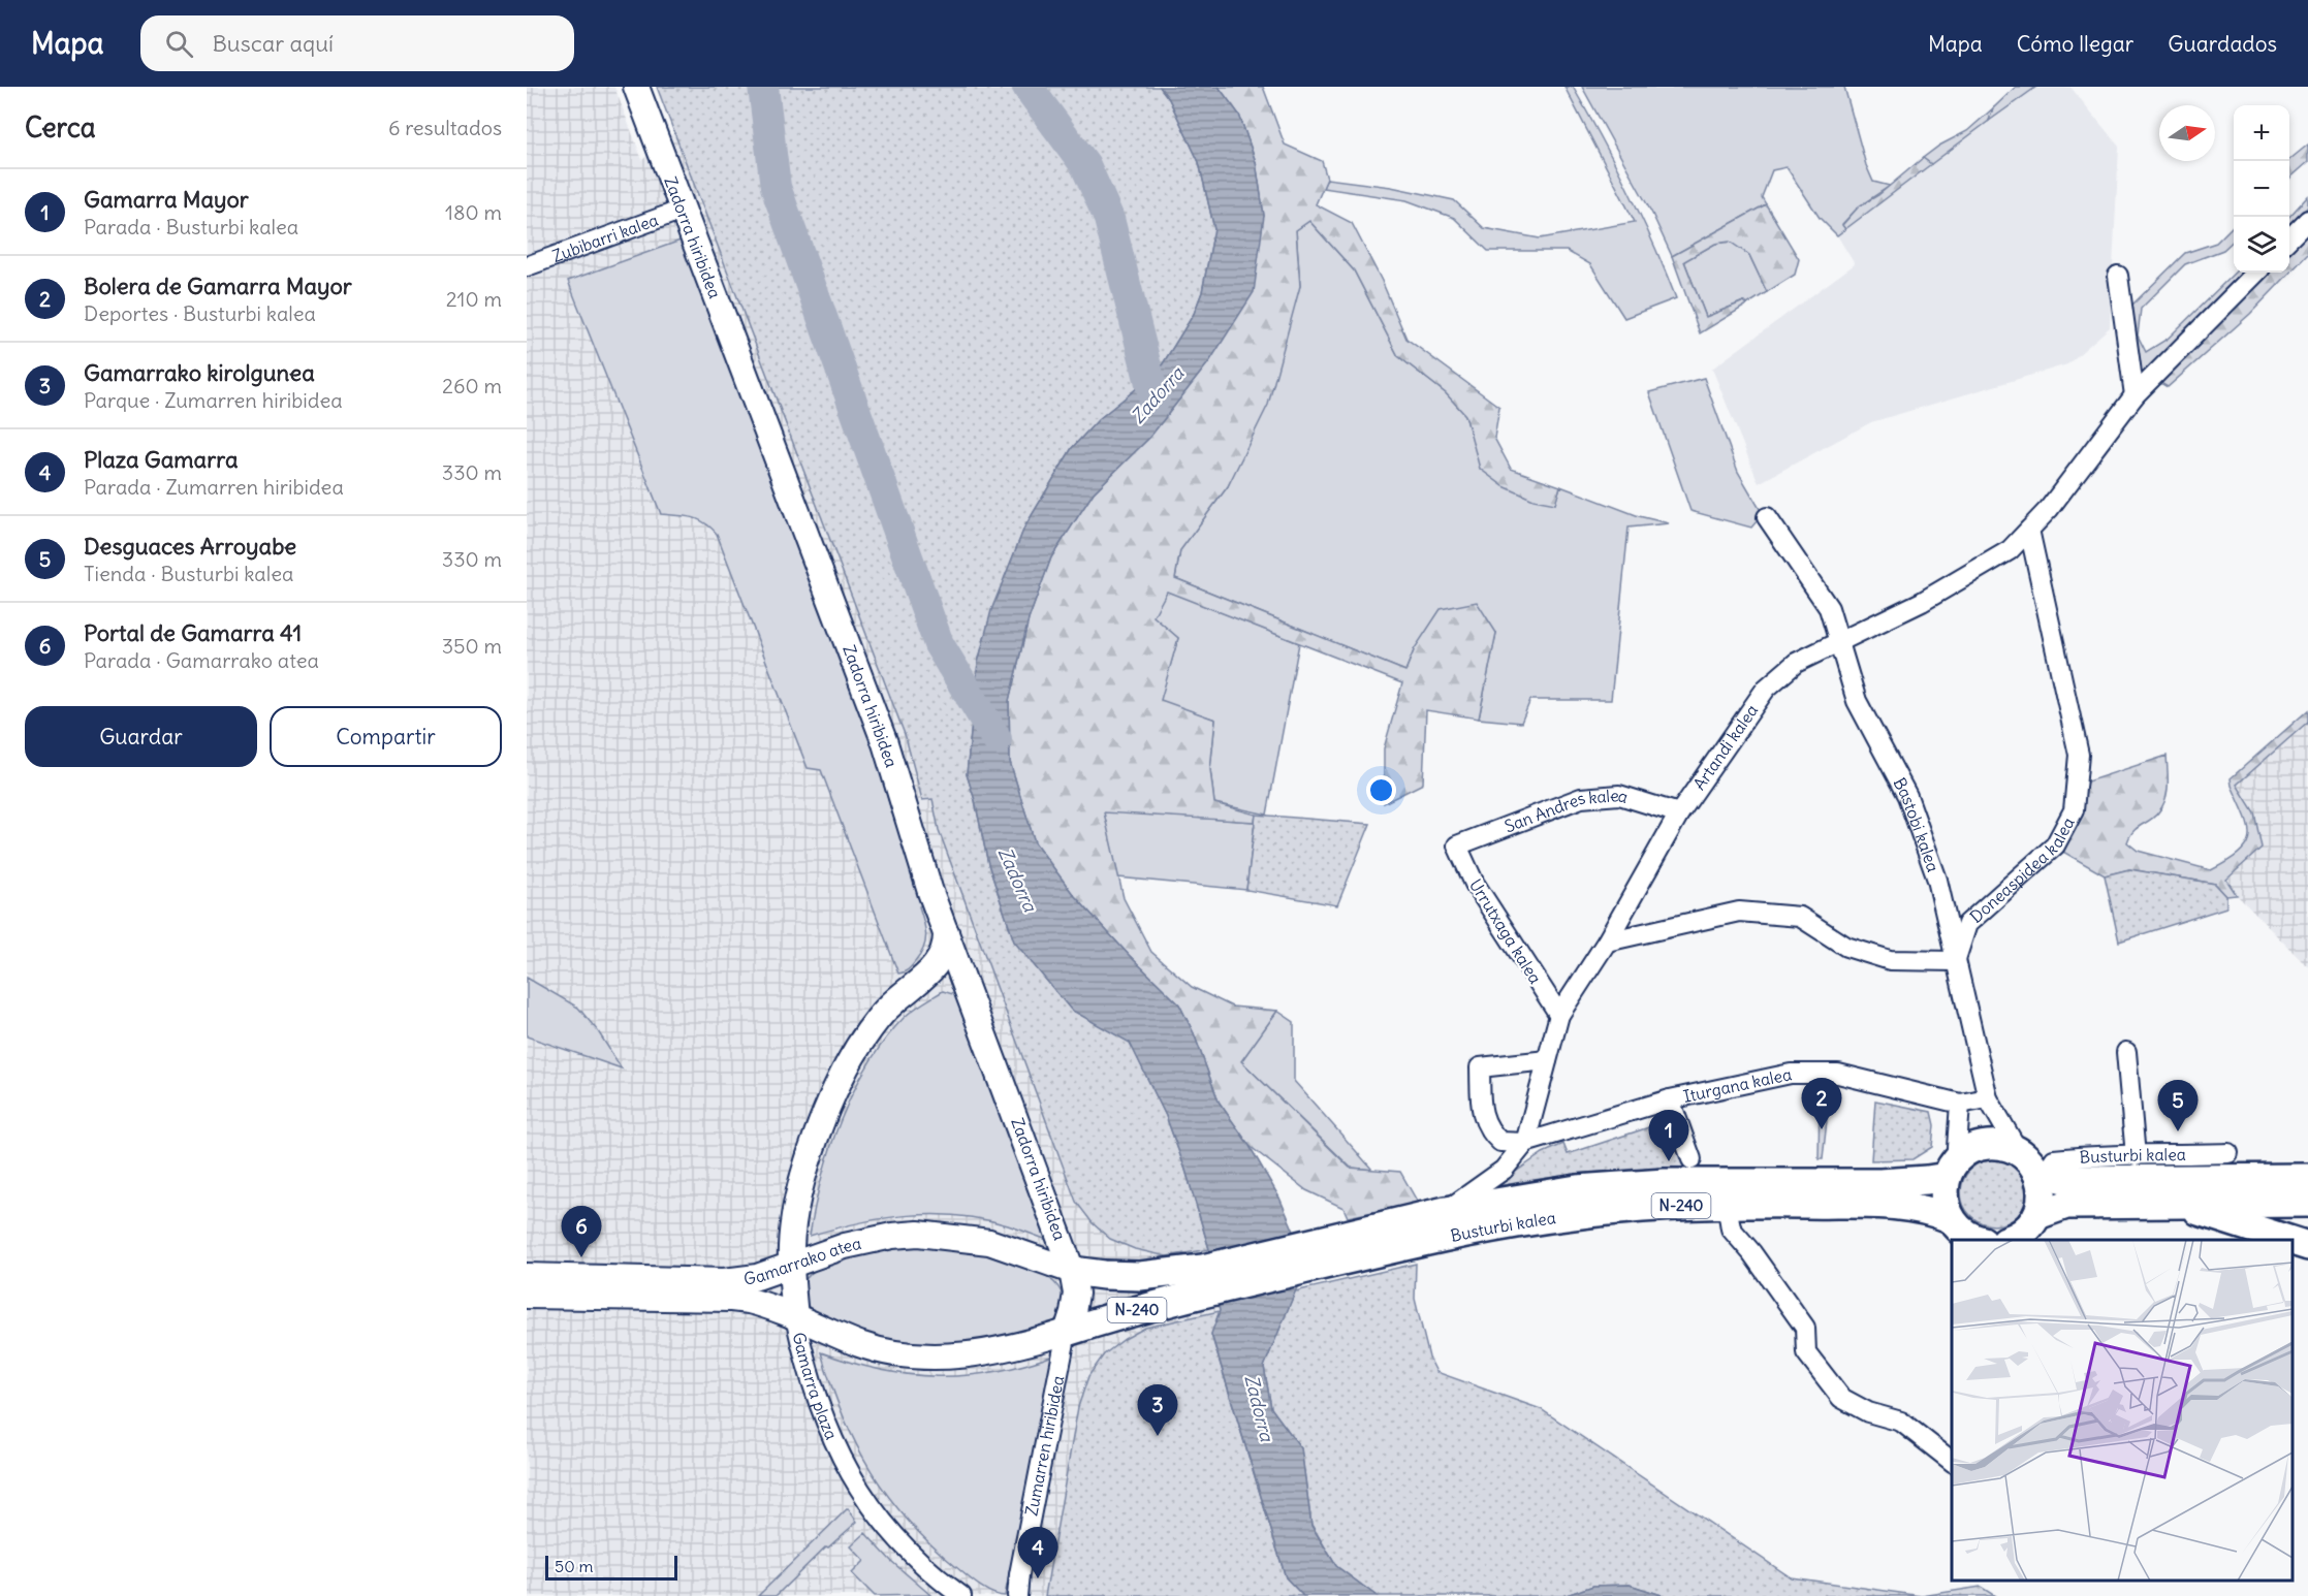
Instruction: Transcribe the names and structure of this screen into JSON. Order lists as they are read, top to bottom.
{
  "streets": {
    "highway": ["Busturbi kalea", "N-240"],
    "main road": ["Zadorra hiribidea", "Gamarrako atea", "Gamarra plaza"],
    "street": [
      "Zubibarri kalea",
      "Artandi kalea",
      "San Andres kalea",
      "Bastobi kalea",
      "Doneaspidea kalea",
      "Urrutxaga kalea",
      "Iturgana kalea",
      "Zumarren hiribidea"
    ]
  },
  "crossings": [
    ["Zadorra hiribidea", "Zubibarri kalea"],
    ["Zadorra hiribidea", "Busturbi kalea"],
    ["Zadorra hiribidea", "Gamarrako atea"],
    ["Zadorra hiribidea", "Gamarra plaza"],
    ["Zadorra hiribidea", "Zumarren hiribidea"],
    ["Artandi kalea", "San Andres kalea"],
    ["Artandi kalea", "Bastobi kalea"],
    ["Artandi kalea", "Doneaspidea kalea"],
    ["Artandi kalea", "Urrutxaga kalea"],
    ["Artandi kalea", "Iturgana kalea"],
    ["Artandi kalea", "Busturbi kalea"],
    ["San Andres kalea", "Urrutxaga kalea"],
    ["Bastobi kalea", "Doneaspidea kalea"],
    ["Bastobi kalea", "Iturgana kalea"],
    ["Bastobi kalea", "Busturbi kalea"],
    ["Bastobi kalea", "N-240"],
    ["Busturbi kalea", "N-240"],
    ["Busturbi kalea", "Gamarrako atea"],
    ["Busturbi kalea", "Zumarren hiribidea"],
    ["Gamarrako atea", "Gamarra plaza"],
    ["Gamarrako atea", "Zumarren hiribidea"]
  ],
  "water": ["Zadorra"],
  "scale_bar": "50 m",
  "north": "right",
  "page": {
    "header": "Mapa",
    "search": "Buscar aquí",
    "nav": ["Mapa", "Cómo llegar", "Guardados"],
    "heading": ["Cerca", "6 resultados"],
    "map_buttons": ["+", "−"],
    "list": [
      {
        "mark": "1",
        "name": "Gamarra Mayor",
        "note": "Parada · Busturbi kalea",
        "value": "180 m"
      },
      {
        "mark": "2",
        "name": "Bolera de Gamarra Mayor",
        "note": "Deportes · Busturbi kalea",
        "value": "210 m"
      },
      {
        "mark": "3",
        "name": "Gamarrako kirolgunea",
        "note": "Parque · Zumarren hiribidea",
        "value": "260 m"
      },
      {
        "mark": "4",
        "name": "Plaza Gamarra",
        "note": "Parada · Zumarren hiribidea",
        "value": "330 m"
      },
      {
        "mark": "5",
        "name": "Desguaces Arroyabe",
        "note": "Tienda · Busturbi kalea",
        "value": "330 m"
      },
      {
        "mark": "6",
        "name": "Portal de Gamarra 41",
        "note": "Parada · Gamarrako atea",
        "value": "350 m"
      }
    ],
    "buttons": ["Guardar", "Compartir"],
    "pins": [
      "2",
      "5",
      "1",
      "6",
      "3",
      "4"
    ],
    "scale": "50 m"
  }
}
